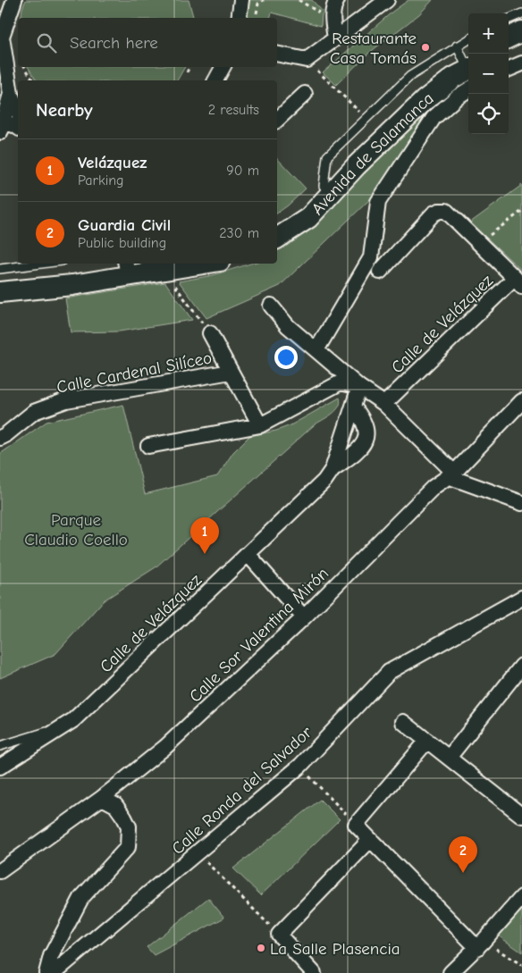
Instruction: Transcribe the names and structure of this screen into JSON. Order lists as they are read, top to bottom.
{
  "streets": {
    "main road": ["Avenida de Salamanca"],
    "street": [
      "Calle de Velázquez",
      "Calle Cardenal Silíceo",
      "Calle Sor Valentina Mirón",
      "Calle Ronda del Salvador"
    ]
  },
  "parks": ["Parque Claudio Coello"],
  "places": ["Restaurante Casa Tomás", "La Salle Plasencia"],
  "page": {
    "map_buttons": ["+", "−"],
    "search": "Search here",
    "heading": ["Nearby", "2 results"],
    "list": [
      {
        "mark": "1",
        "name": "Velázquez",
        "note": "Parking",
        "value": "90 m"
      },
      {
        "mark": "2",
        "name": "Guardia Civil",
        "note": "Public building",
        "value": "230 m"
      }
    ],
    "pins": ["1", "2"]
  }
}
